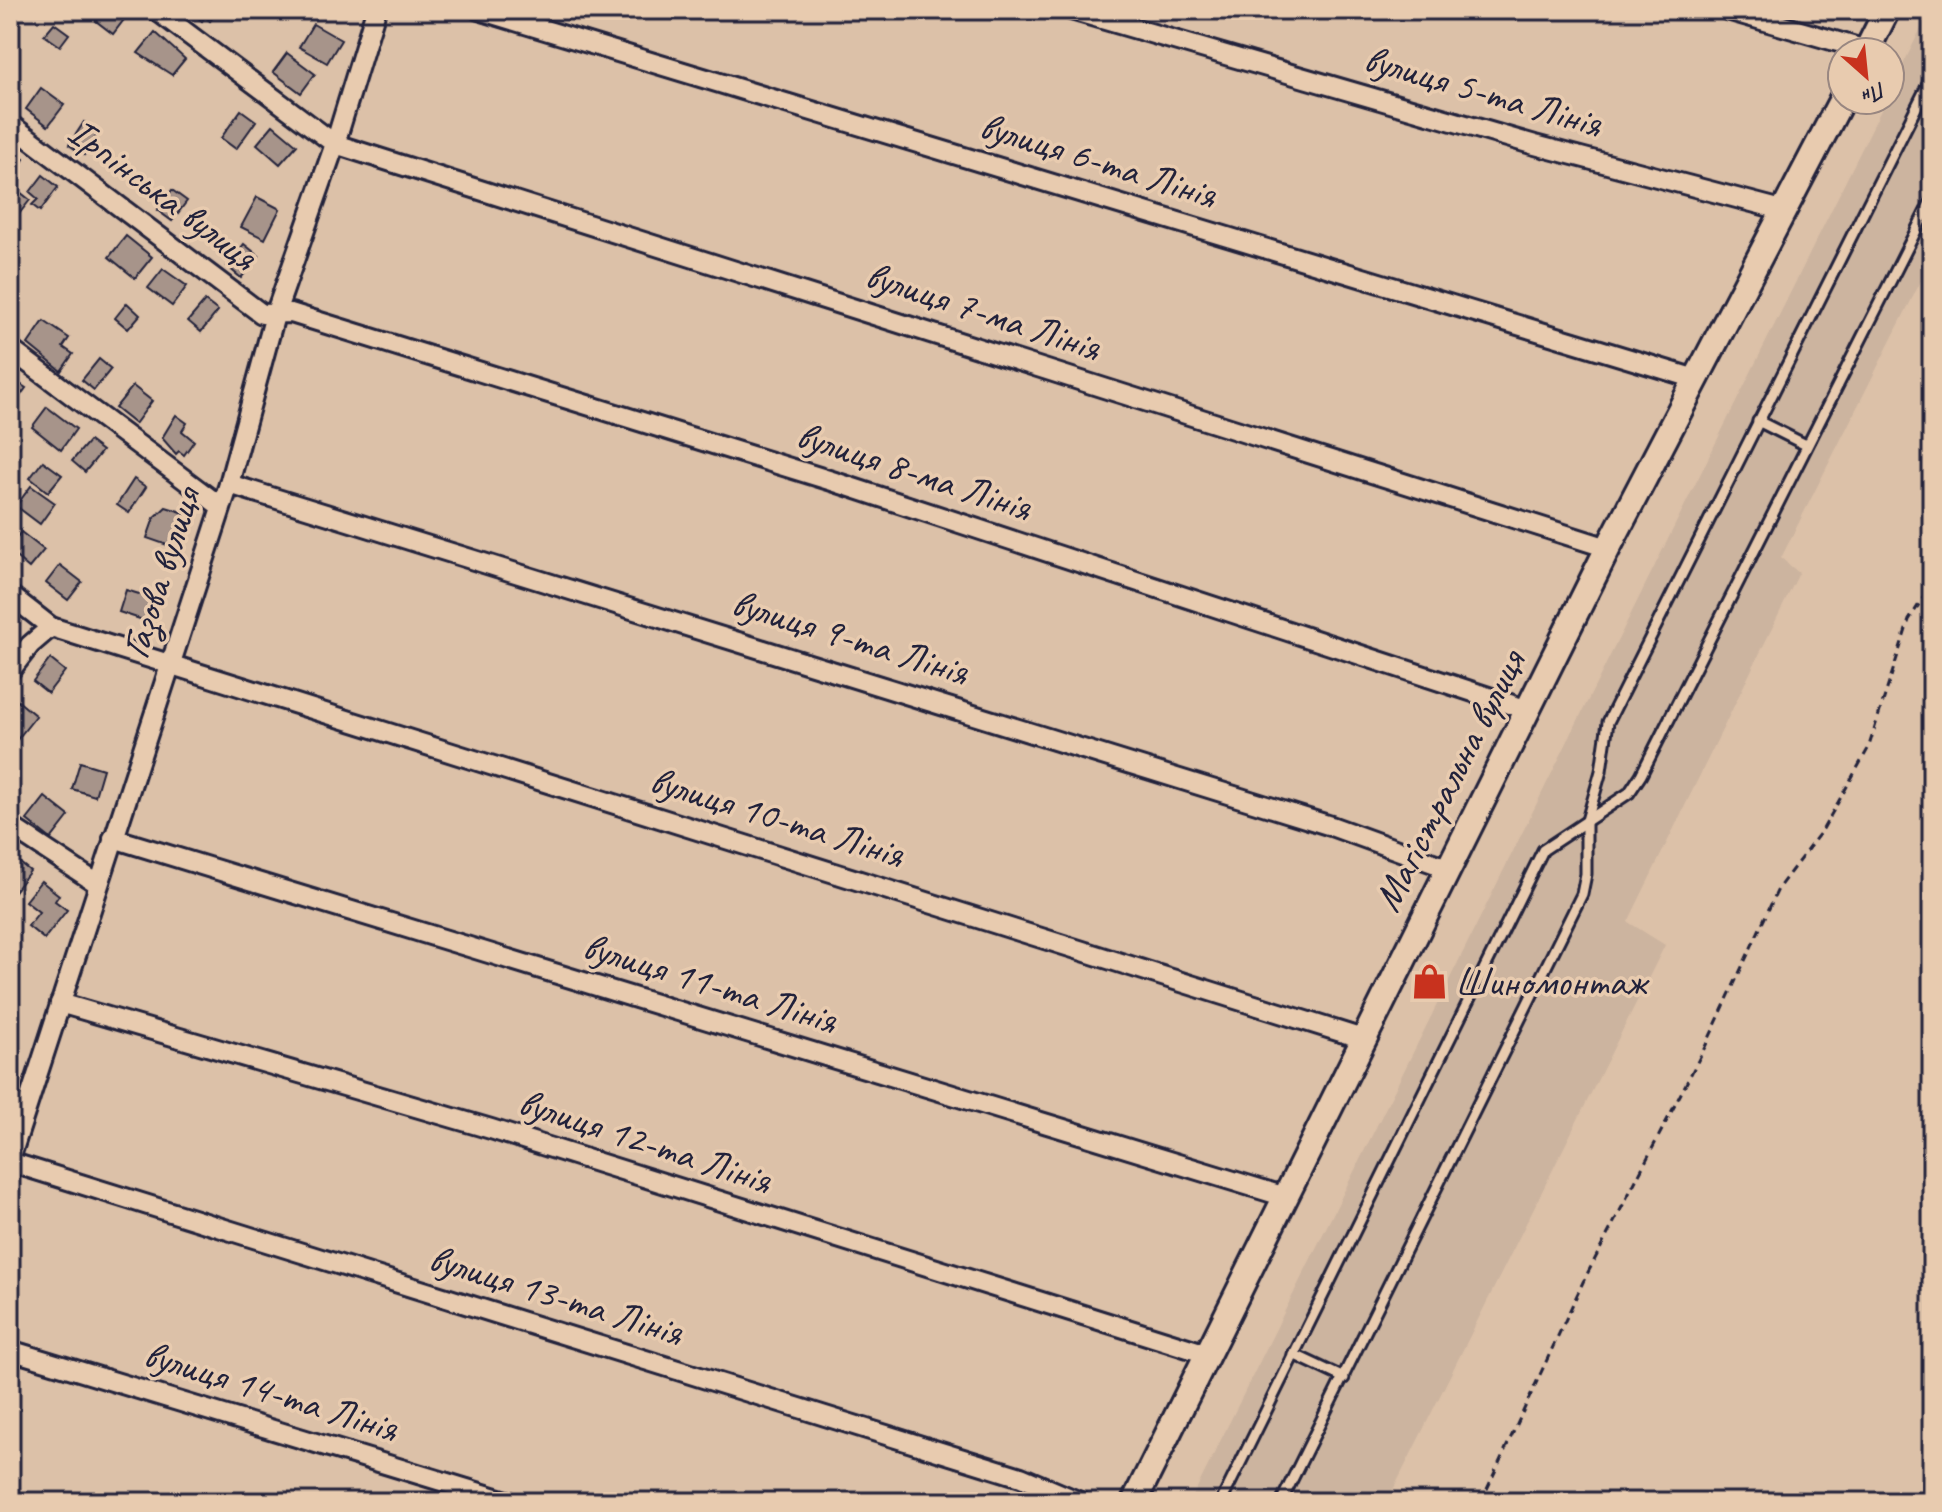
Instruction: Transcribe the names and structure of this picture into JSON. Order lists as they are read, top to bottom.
{
  "streets": {
    "street": [
      "вулиця 5-та Лінія",
      "вулиця 6-та Лінія",
      "Ірпінська вулиця",
      "вулиця 7-ма Лінія",
      "вулиця 8-ма Лінія",
      "Газова вулиця",
      "вулиця 9-та Лінія",
      "Магістральна вулиця",
      "вулиця 10-та Лінія",
      "вулиця 11-та Лінія",
      "вулиця 12-та Лінія",
      "вулиця 13-та Лінія",
      "вулиця 14-та Лінія"
    ]
  },
  "crossings": [
    ["вулиця 5-та Лінія", "Магістральна вулиця"],
    ["вулиця 6-та Лінія", "Магістральна вулиця"],
    ["Ірпінська вулиця", "вулиця 8-ма Лінія"],
    ["Ірпінська вулиця", "Газова вулиця"],
    ["вулиця 7-ма Лінія", "Газова вулиця"],
    ["вулиця 7-ма Лінія", "Магістральна вулиця"],
    ["вулиця 8-ма Лінія", "Газова вулиця"],
    ["вулиця 8-ма Лінія", "Магістральна вулиця"],
    ["Газова вулиця", "вулиця 9-та Лінія"],
    ["Газова вулиця", "вулиця 10-та Лінія"],
    ["Газова вулиця", "вулиця 11-та Лінія"],
    ["Газова вулиця", "вулиця 12-та Лінія"],
    ["Газова вулиця", "вулиця 13-та Лінія"],
    ["вулиця 9-та Лінія", "Магістральна вулиця"],
    ["Магістральна вулиця", "вулиця 10-та Лінія"],
    ["Магістральна вулиця", "вулиця 11-та Лінія"],
    ["Магістральна вулиця", "вулиця 12-та Лінія"]
  ],
  "places": {
    "shop": ["Шиномонтаж"]
  },
  "north": "bottom right"
}
